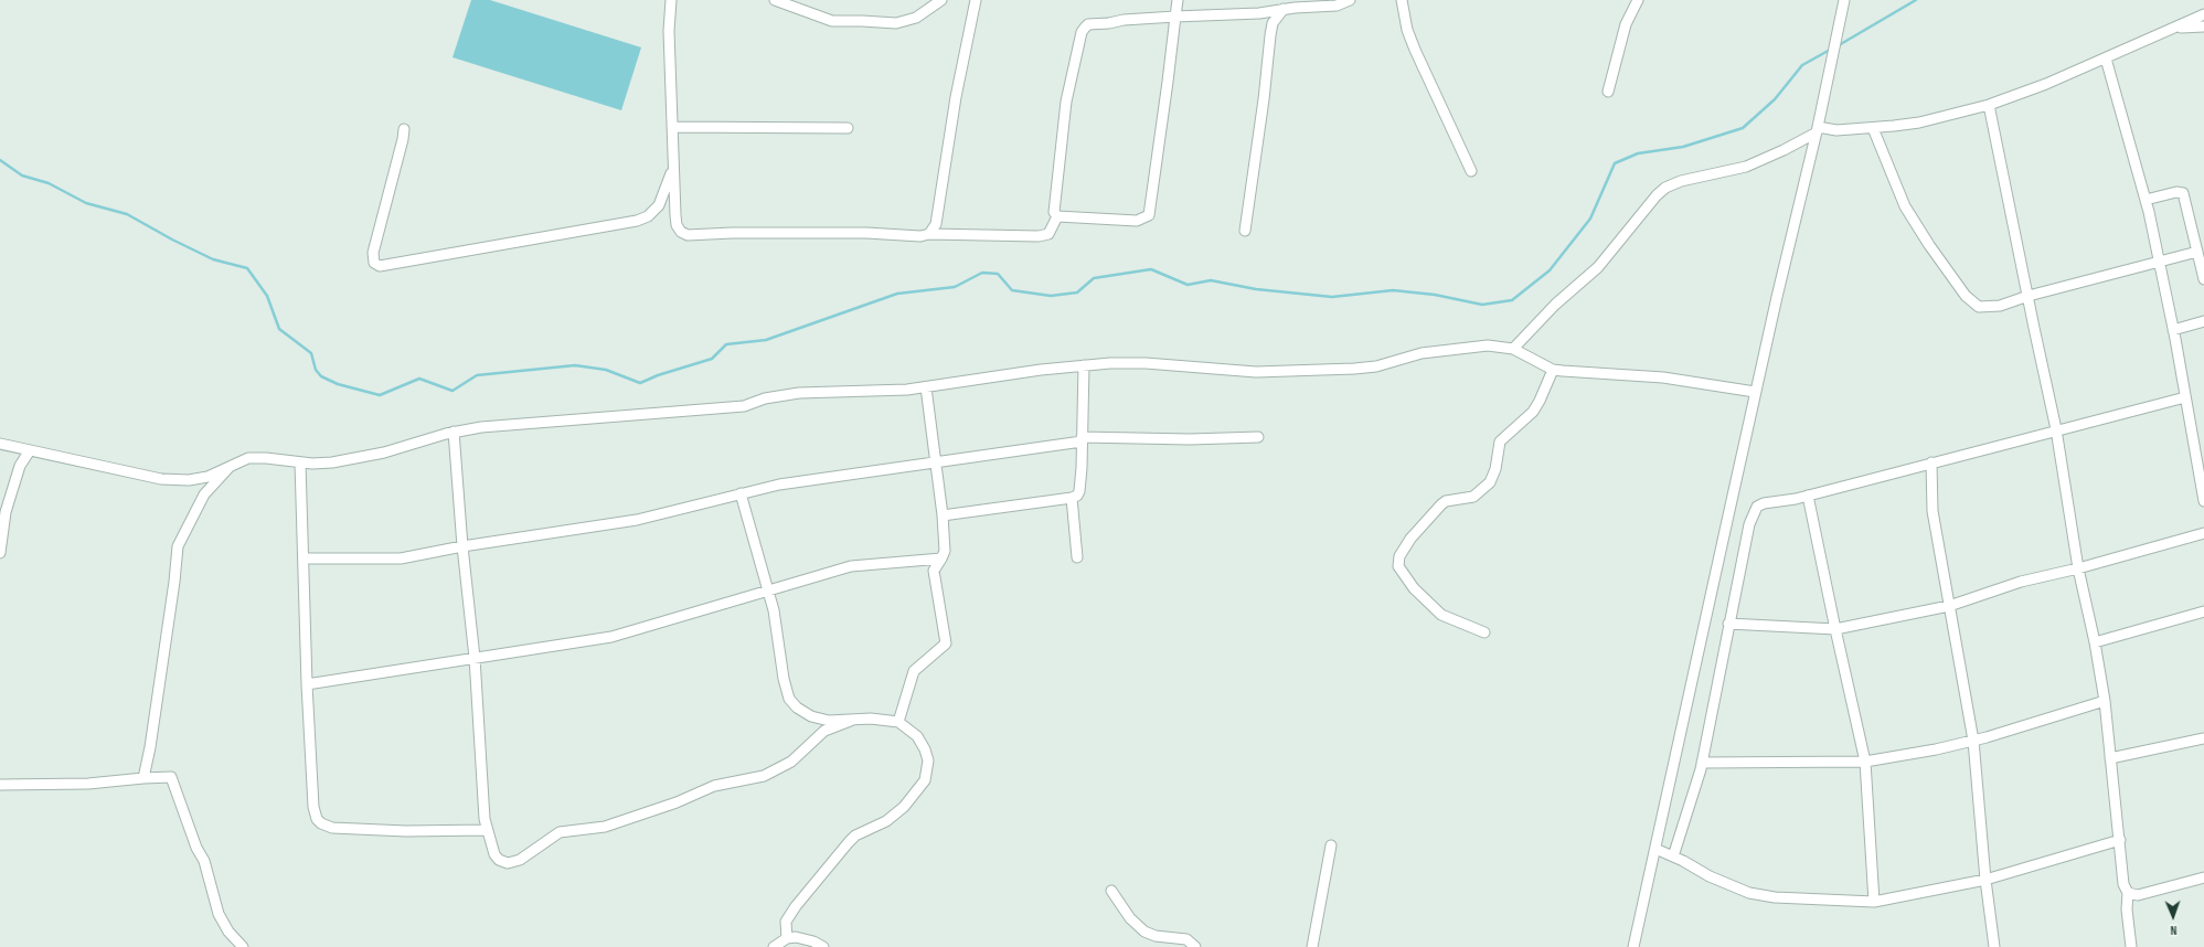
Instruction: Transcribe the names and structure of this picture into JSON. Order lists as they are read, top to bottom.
{
  "north": "bottom"
}
